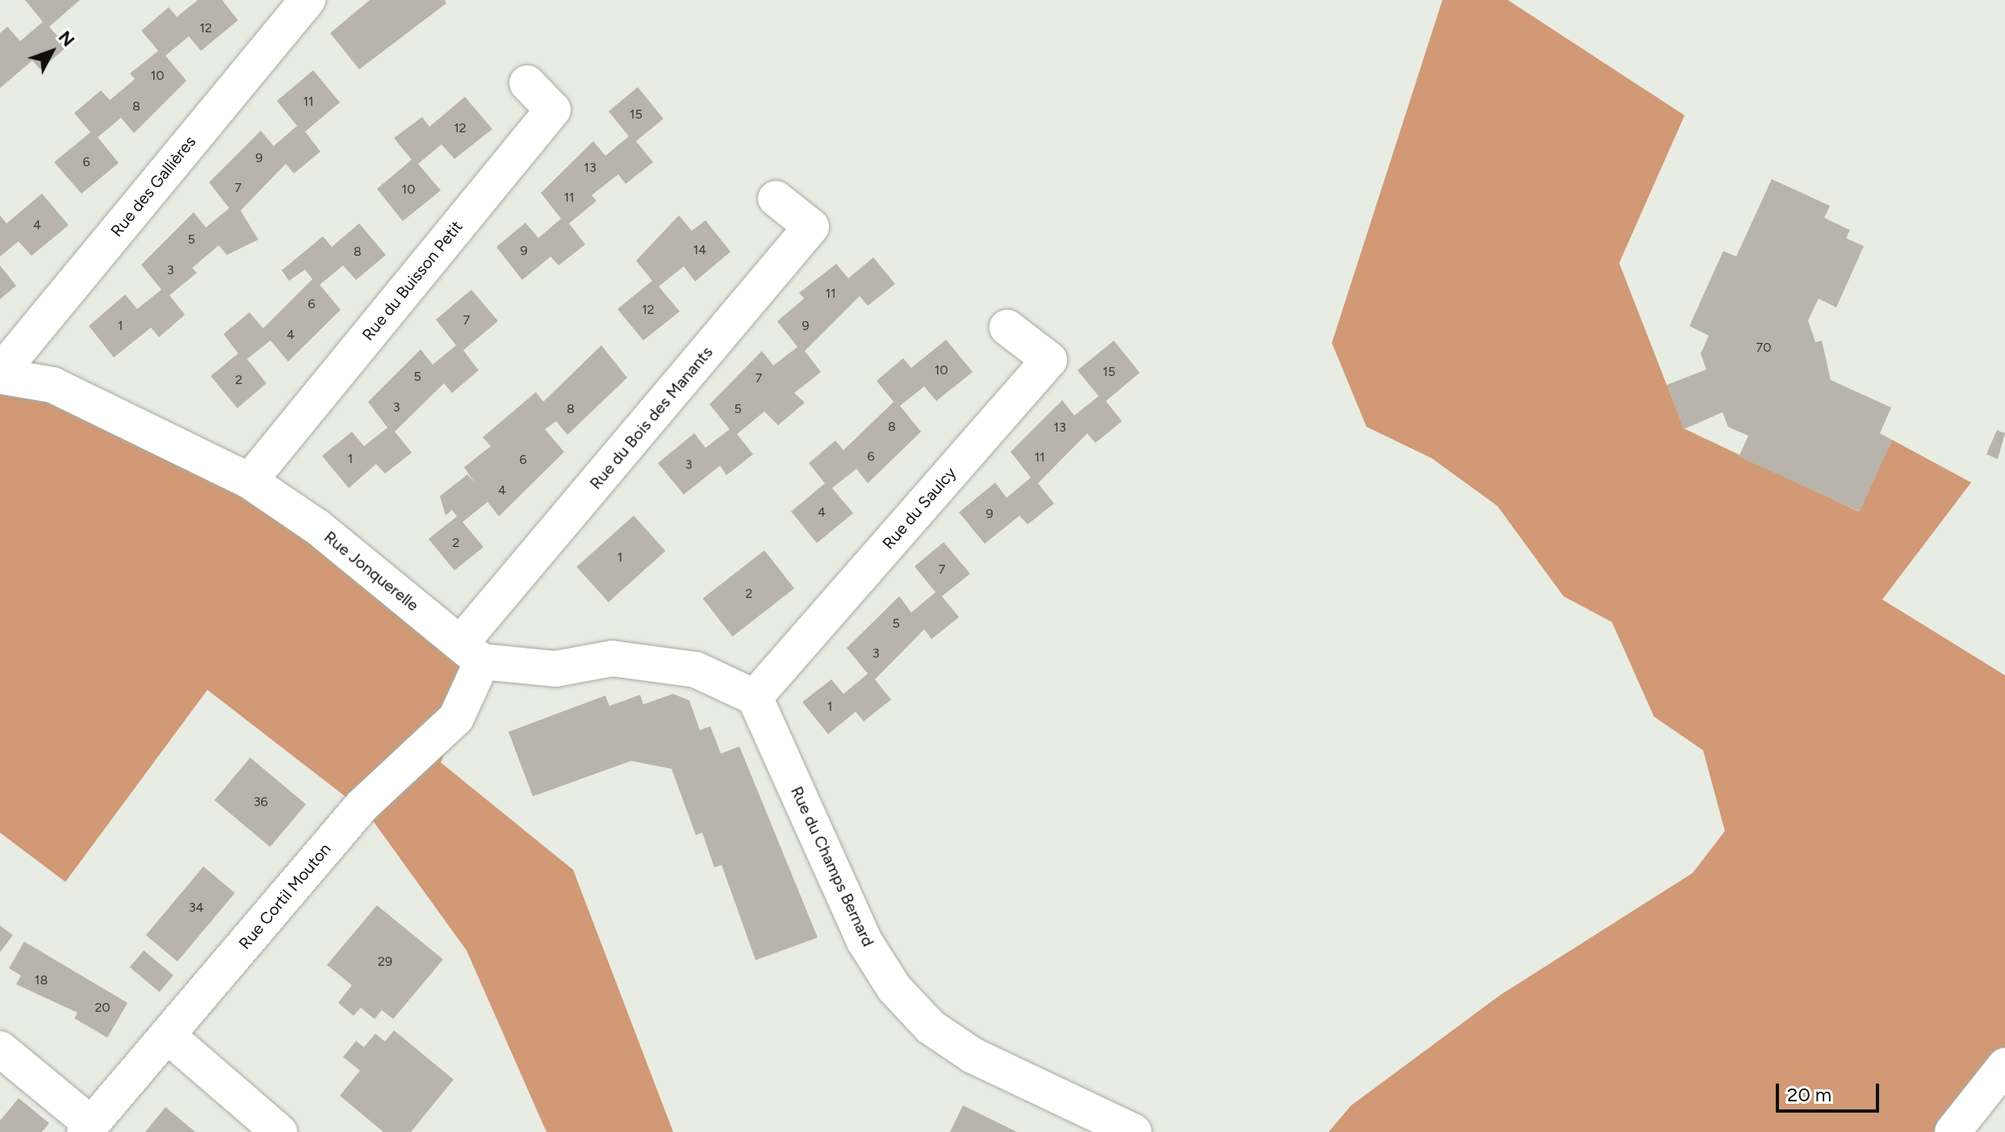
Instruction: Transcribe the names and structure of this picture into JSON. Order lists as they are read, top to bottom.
{
  "streets": {
    "street": [
      "Rue des Gallières",
      "Rue du Buisson Petit",
      "Rue du Bois des Manants",
      "Rue du Saulcy",
      "Rue Jonquerelle",
      "Rue du Champs Bernard",
      "Rue Cortil Mouton"
    ]
  },
  "crossings": [
    ["Rue des Gallières", "Rue Jonquerelle"],
    ["Rue du Buisson Petit", "Rue Jonquerelle"],
    ["Rue du Bois des Manants", "Rue Jonquerelle"],
    ["Rue du Bois des Manants", "Rue Cortil Mouton"],
    ["Rue du Saulcy", "Rue du Champs Bernard"],
    ["Rue Jonquerelle", "Rue Cortil Mouton"]
  ],
  "house_numbers": [
    "12",
    "10",
    "11",
    "8",
    "15",
    "12",
    "9",
    "6",
    "13",
    "7",
    "10",
    "11",
    "4",
    "5",
    "14",
    "9",
    "8",
    "3",
    "11",
    "6",
    "12",
    "7",
    "1",
    "9",
    "4",
    "70",
    "10",
    "15",
    "5",
    "7",
    "2",
    "3",
    "8",
    "5",
    "8",
    "13",
    "6",
    "11",
    "1",
    "6",
    "3",
    "4",
    "4",
    "9",
    "2",
    "1",
    "7",
    "2",
    "5",
    "3",
    "1",
    "36",
    "34",
    "29",
    "18",
    "20"
  ],
  "scale_bar": "20 m",
  "north": "top right"
}
